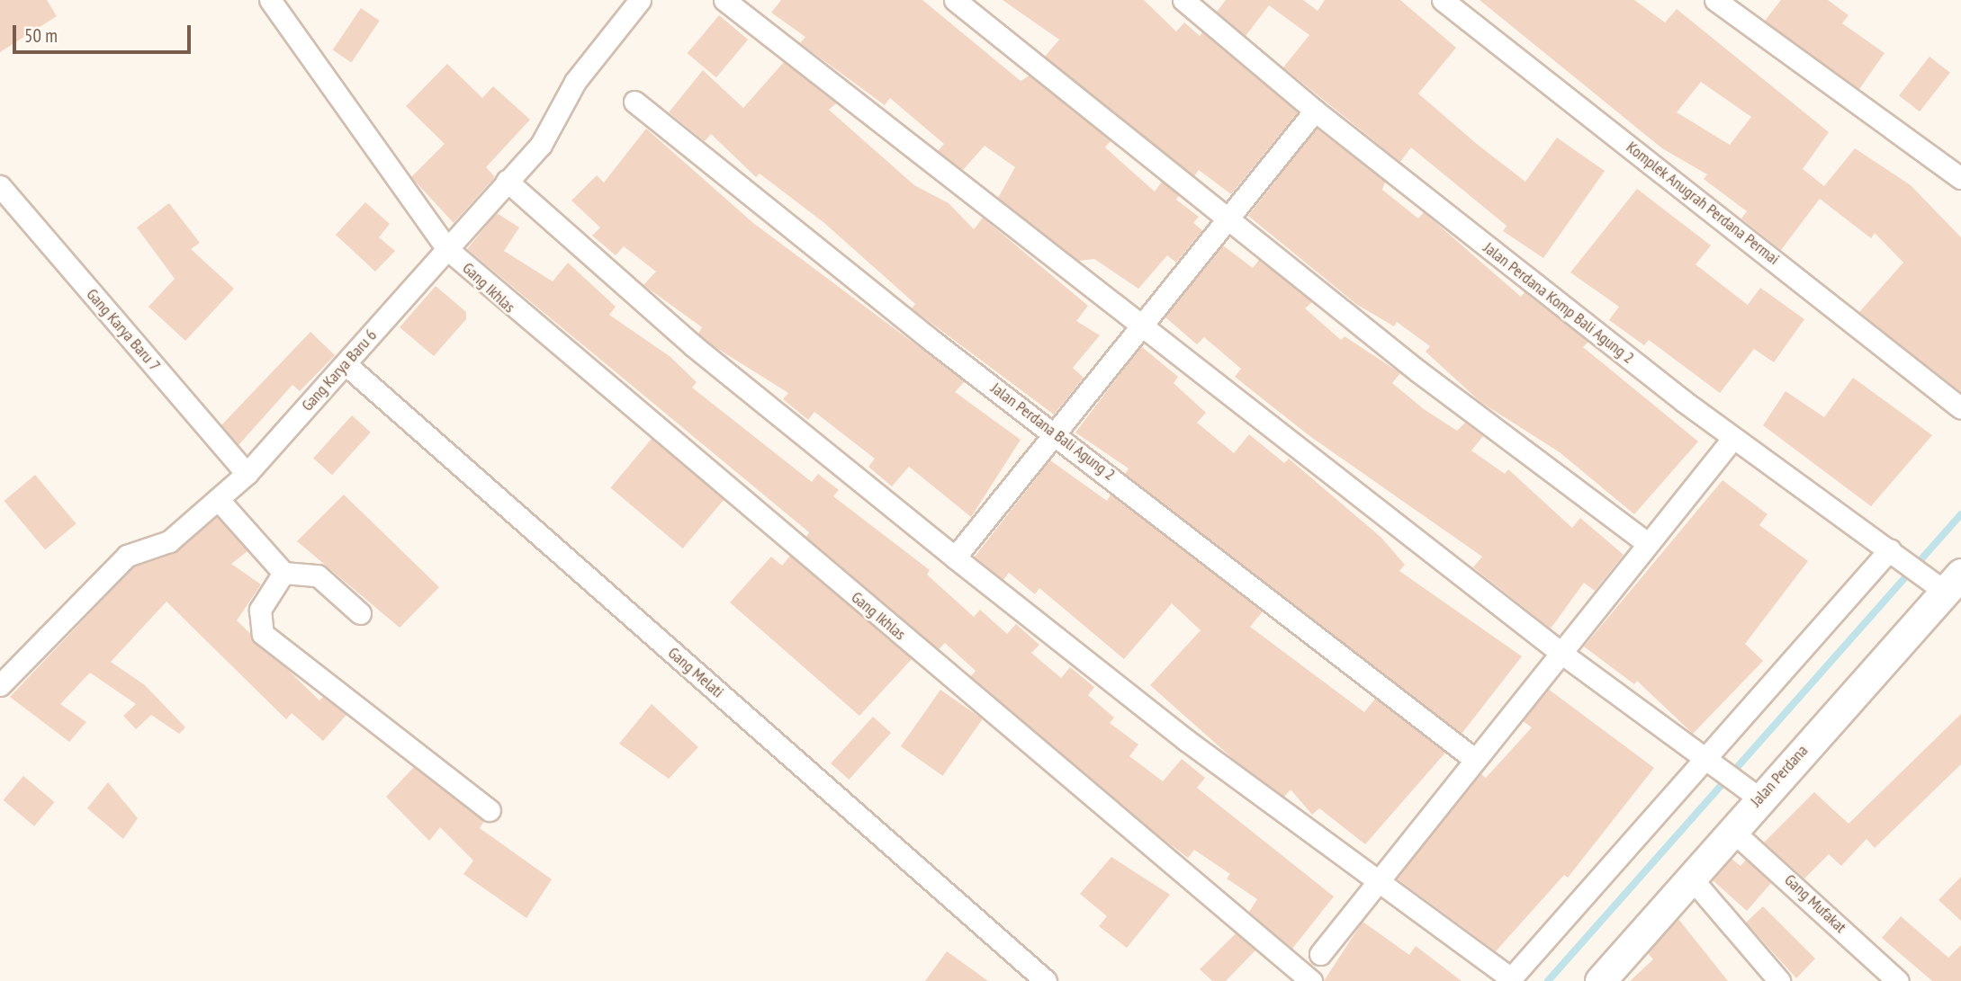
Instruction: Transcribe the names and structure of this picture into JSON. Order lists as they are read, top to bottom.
{
  "streets": {
    "street": [
      "Komplek Anugrah Perdana Permai",
      "Gang Ikhlas",
      "Jalan Perdana Komp Bali Agung 2",
      "Gang Karya Baru 7",
      "Gang Karya Baru 6",
      "Jalan Perdana Bali Agung 2",
      "Gang Melati",
      "Jalan Perdana",
      "Gang Mufakat"
    ]
  },
  "crossings": [
    ["Gang Ikhlas", "Gang Karya Baru 6"],
    ["Jalan Perdana Komp Bali Agung 2", "Jalan Perdana"],
    ["Gang Karya Baru 7", "Gang Karya Baru 6"],
    ["Gang Karya Baru 6", "Gang Melati"],
    ["Jalan Perdana", "Gang Mufakat"]
  ],
  "scale_bar": "50 m"
}
